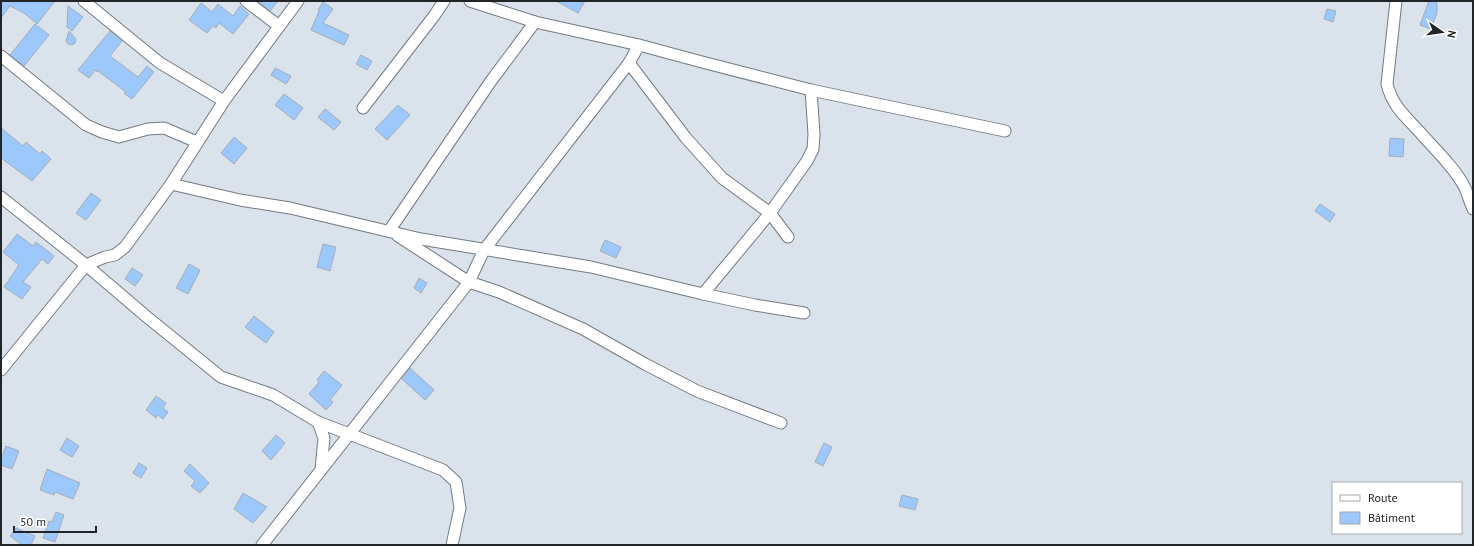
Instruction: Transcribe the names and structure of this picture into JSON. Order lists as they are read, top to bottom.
{
  "legend": ["Route", "Bâtiment"],
  "scale_bar": "50 m",
  "north": "right"
}
